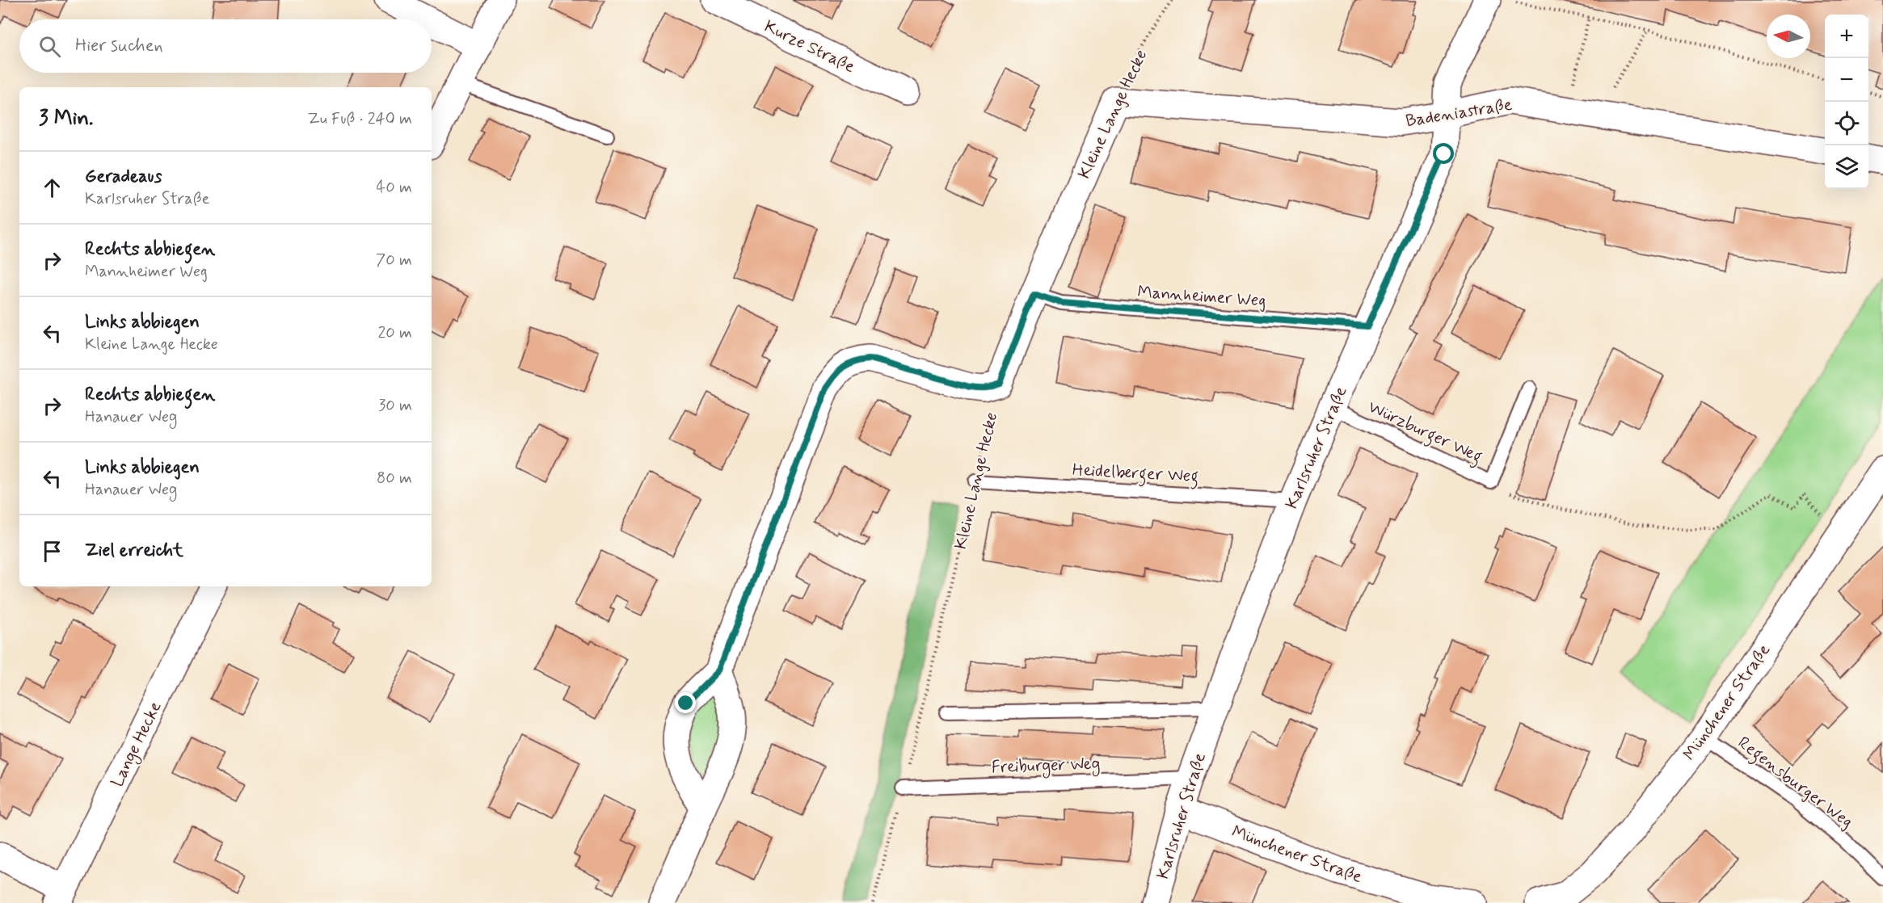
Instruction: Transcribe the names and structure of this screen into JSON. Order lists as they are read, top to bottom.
{
  "streets": {
    "street": [
      "Kurze Straße",
      "Badeniastraße",
      "Kleine Lange Hecke",
      "Karlsruher Straße",
      "Münchener Straße",
      "Lange Hecke"
    ],
    "lane": [
      "Mannheimer Weg",
      "Würzburger Weg",
      "Heidelberger Weg",
      "Freiburger Weg",
      "Regensburger Weg"
    ]
  },
  "crossings": [
    ["Badeniastraße", "Kleine Lange Hecke"],
    ["Badeniastraße", "Karlsruher Straße"],
    ["Kleine Lange Hecke", "Mannheimer Weg"],
    ["Kleine Lange Hecke", "Heidelberger Weg"],
    ["Kleine Lange Hecke", "Freiburger Weg"],
    ["Mannheimer Weg", "Karlsruher Straße"],
    ["Würzburger Weg", "Karlsruher Straße"],
    ["Karlsruher Straße", "Heidelberger Weg"],
    ["Karlsruher Straße", "Münchener Straße"],
    ["Karlsruher Straße", "Freiburger Weg"],
    ["Münchener Straße", "Regensburger Weg"]
  ],
  "north": "left",
  "page": {
    "map_buttons": ["+", "−"],
    "search": "Hier suchen",
    "heading": ["3 Min.", "Zu Fuß · 240 m"],
    "list": [
      ["Geradeaus", "Karlsruher Straße", "40 m"],
      ["Rechts abbiegen", "Mannheimer Weg", "70 m"],
      ["Links abbiegen", "Kleine Lange Hecke", "20 m"],
      ["Rechts abbiegen", "Hanauer Weg", "30 m"],
      ["Links abbiegen", "Hanauer Weg", "80 m"],
      "Ziel erreicht"
    ]
  }
}
